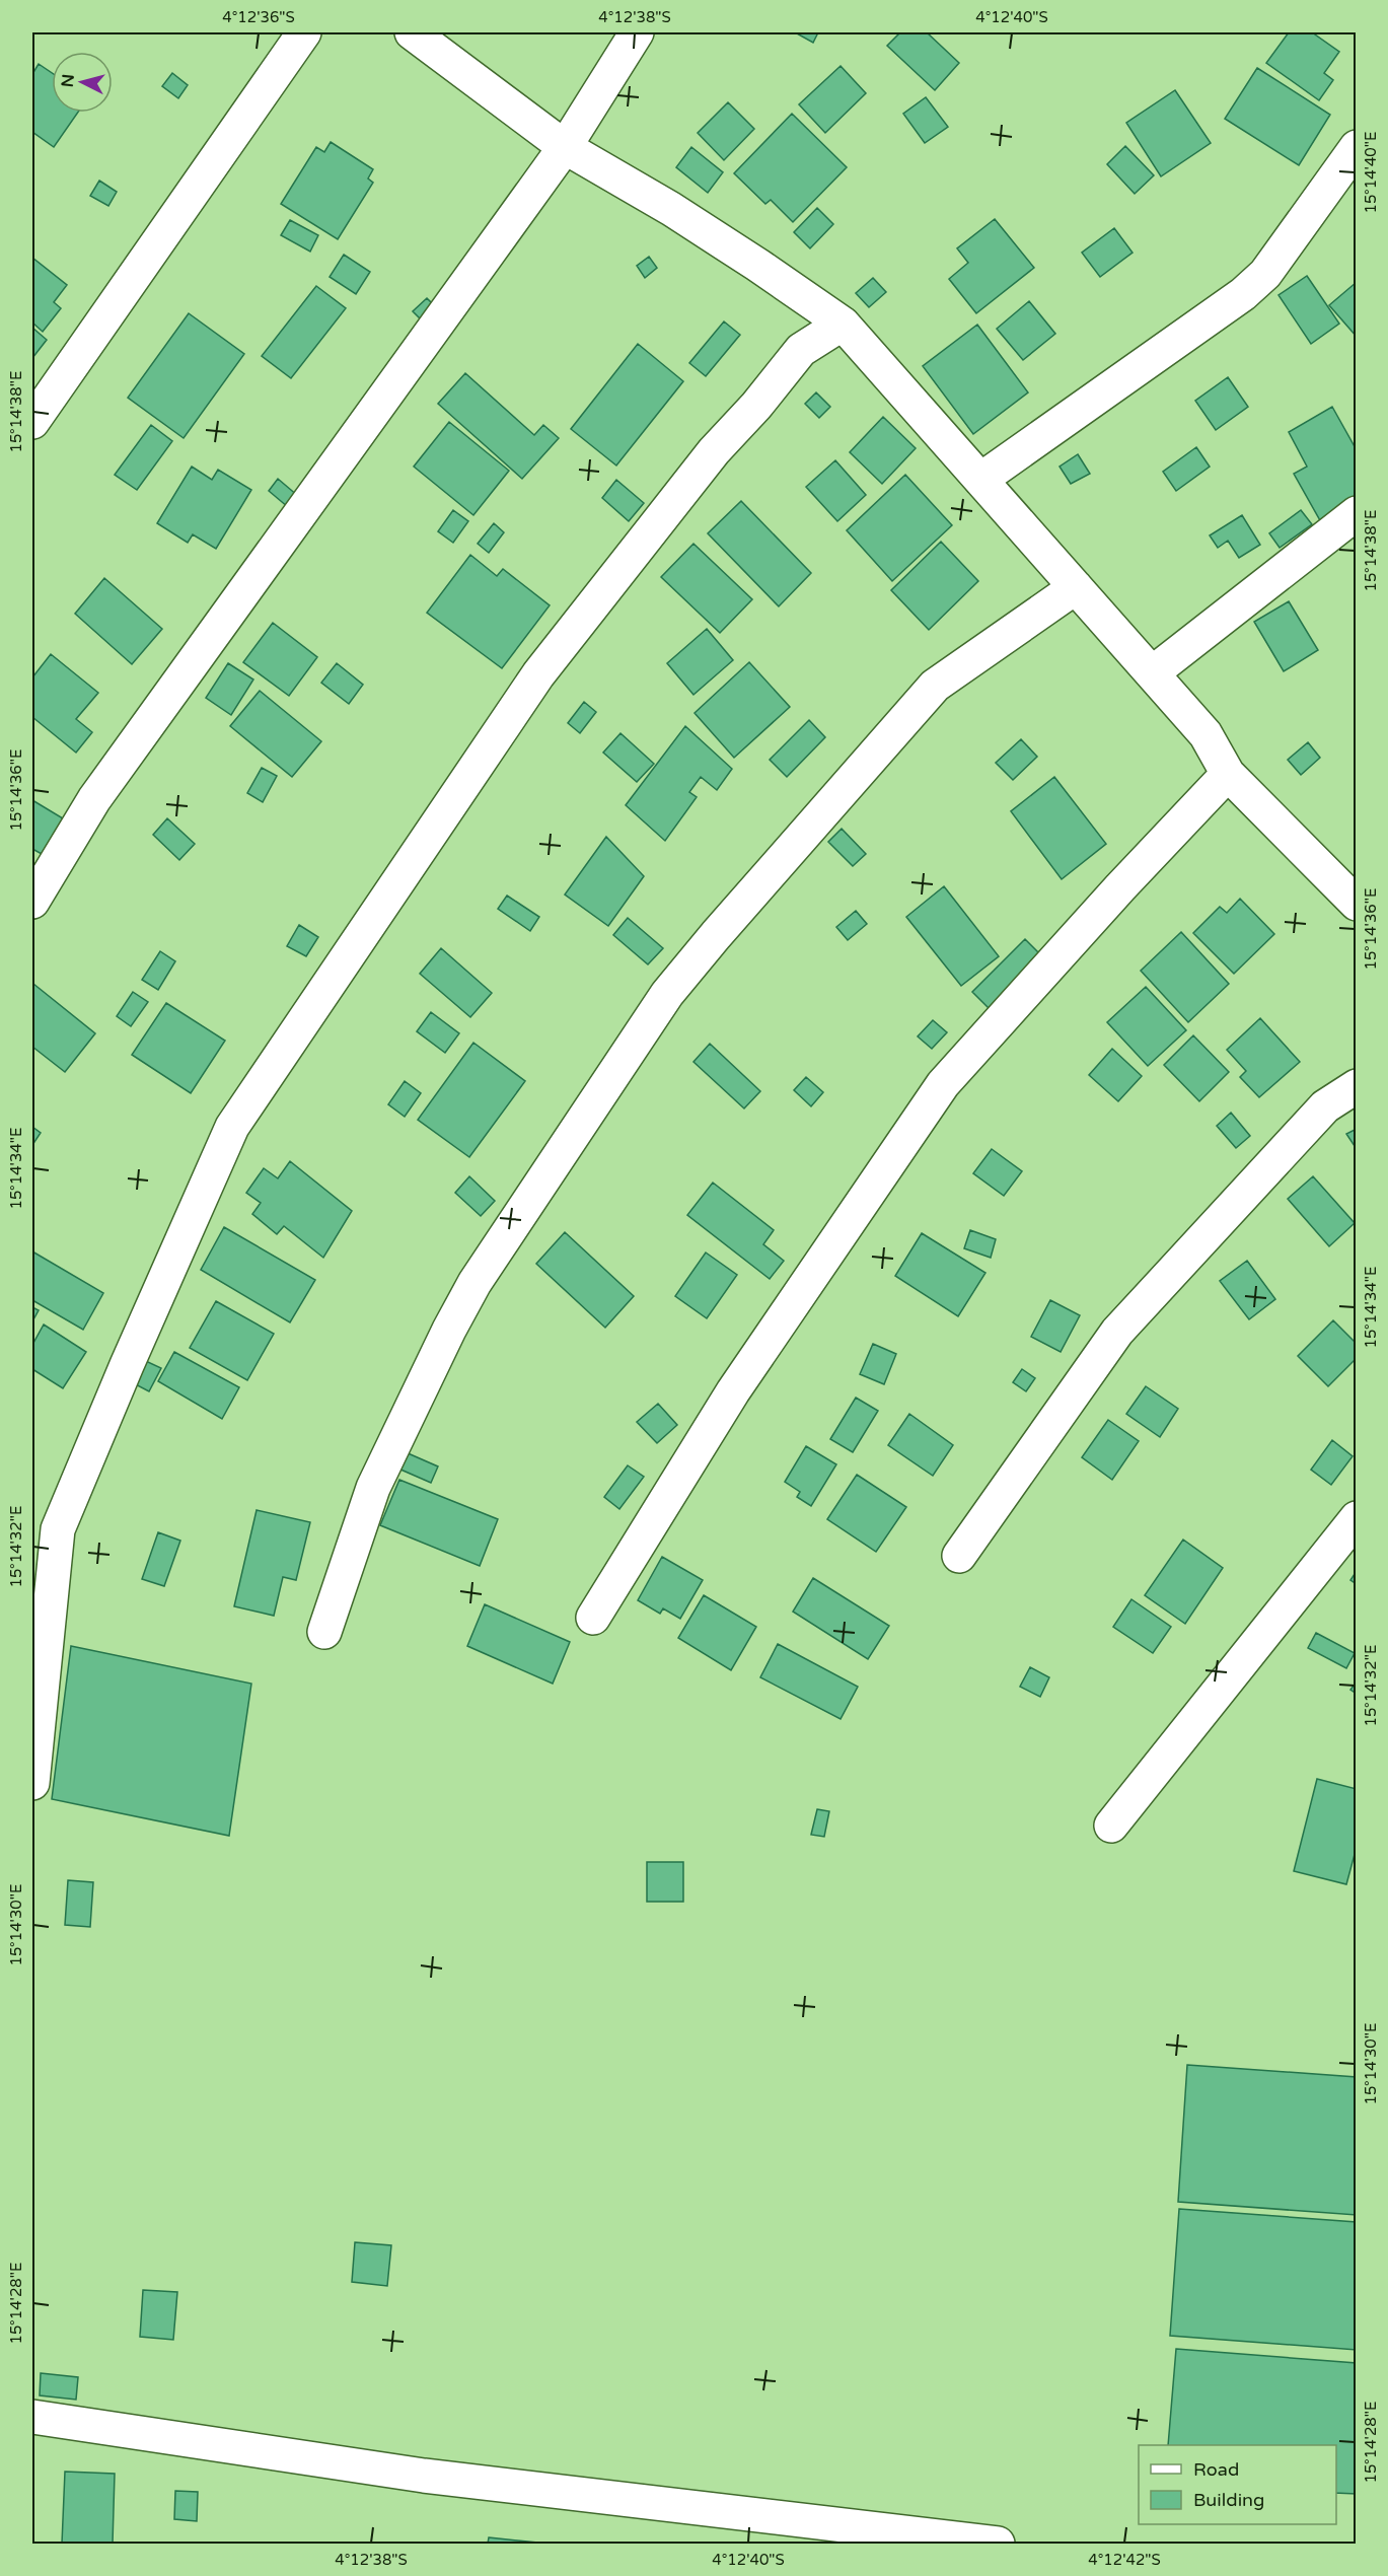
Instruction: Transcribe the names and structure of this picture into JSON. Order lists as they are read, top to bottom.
{
  "legend": ["Road", "Building"],
  "north": "left",
  "coordinates": [
    "4°12'36\"S",
    "4°12'38\"S",
    "4°12'40\"S",
    "15°14'40\"E",
    "15°14'38\"E",
    "15°14'36\"E",
    "15°14'34\"E",
    "15°14'32\"E",
    "15°14'30\"E",
    "15°14'28\"E",
    "4°12'42\"S"
  ]
}
